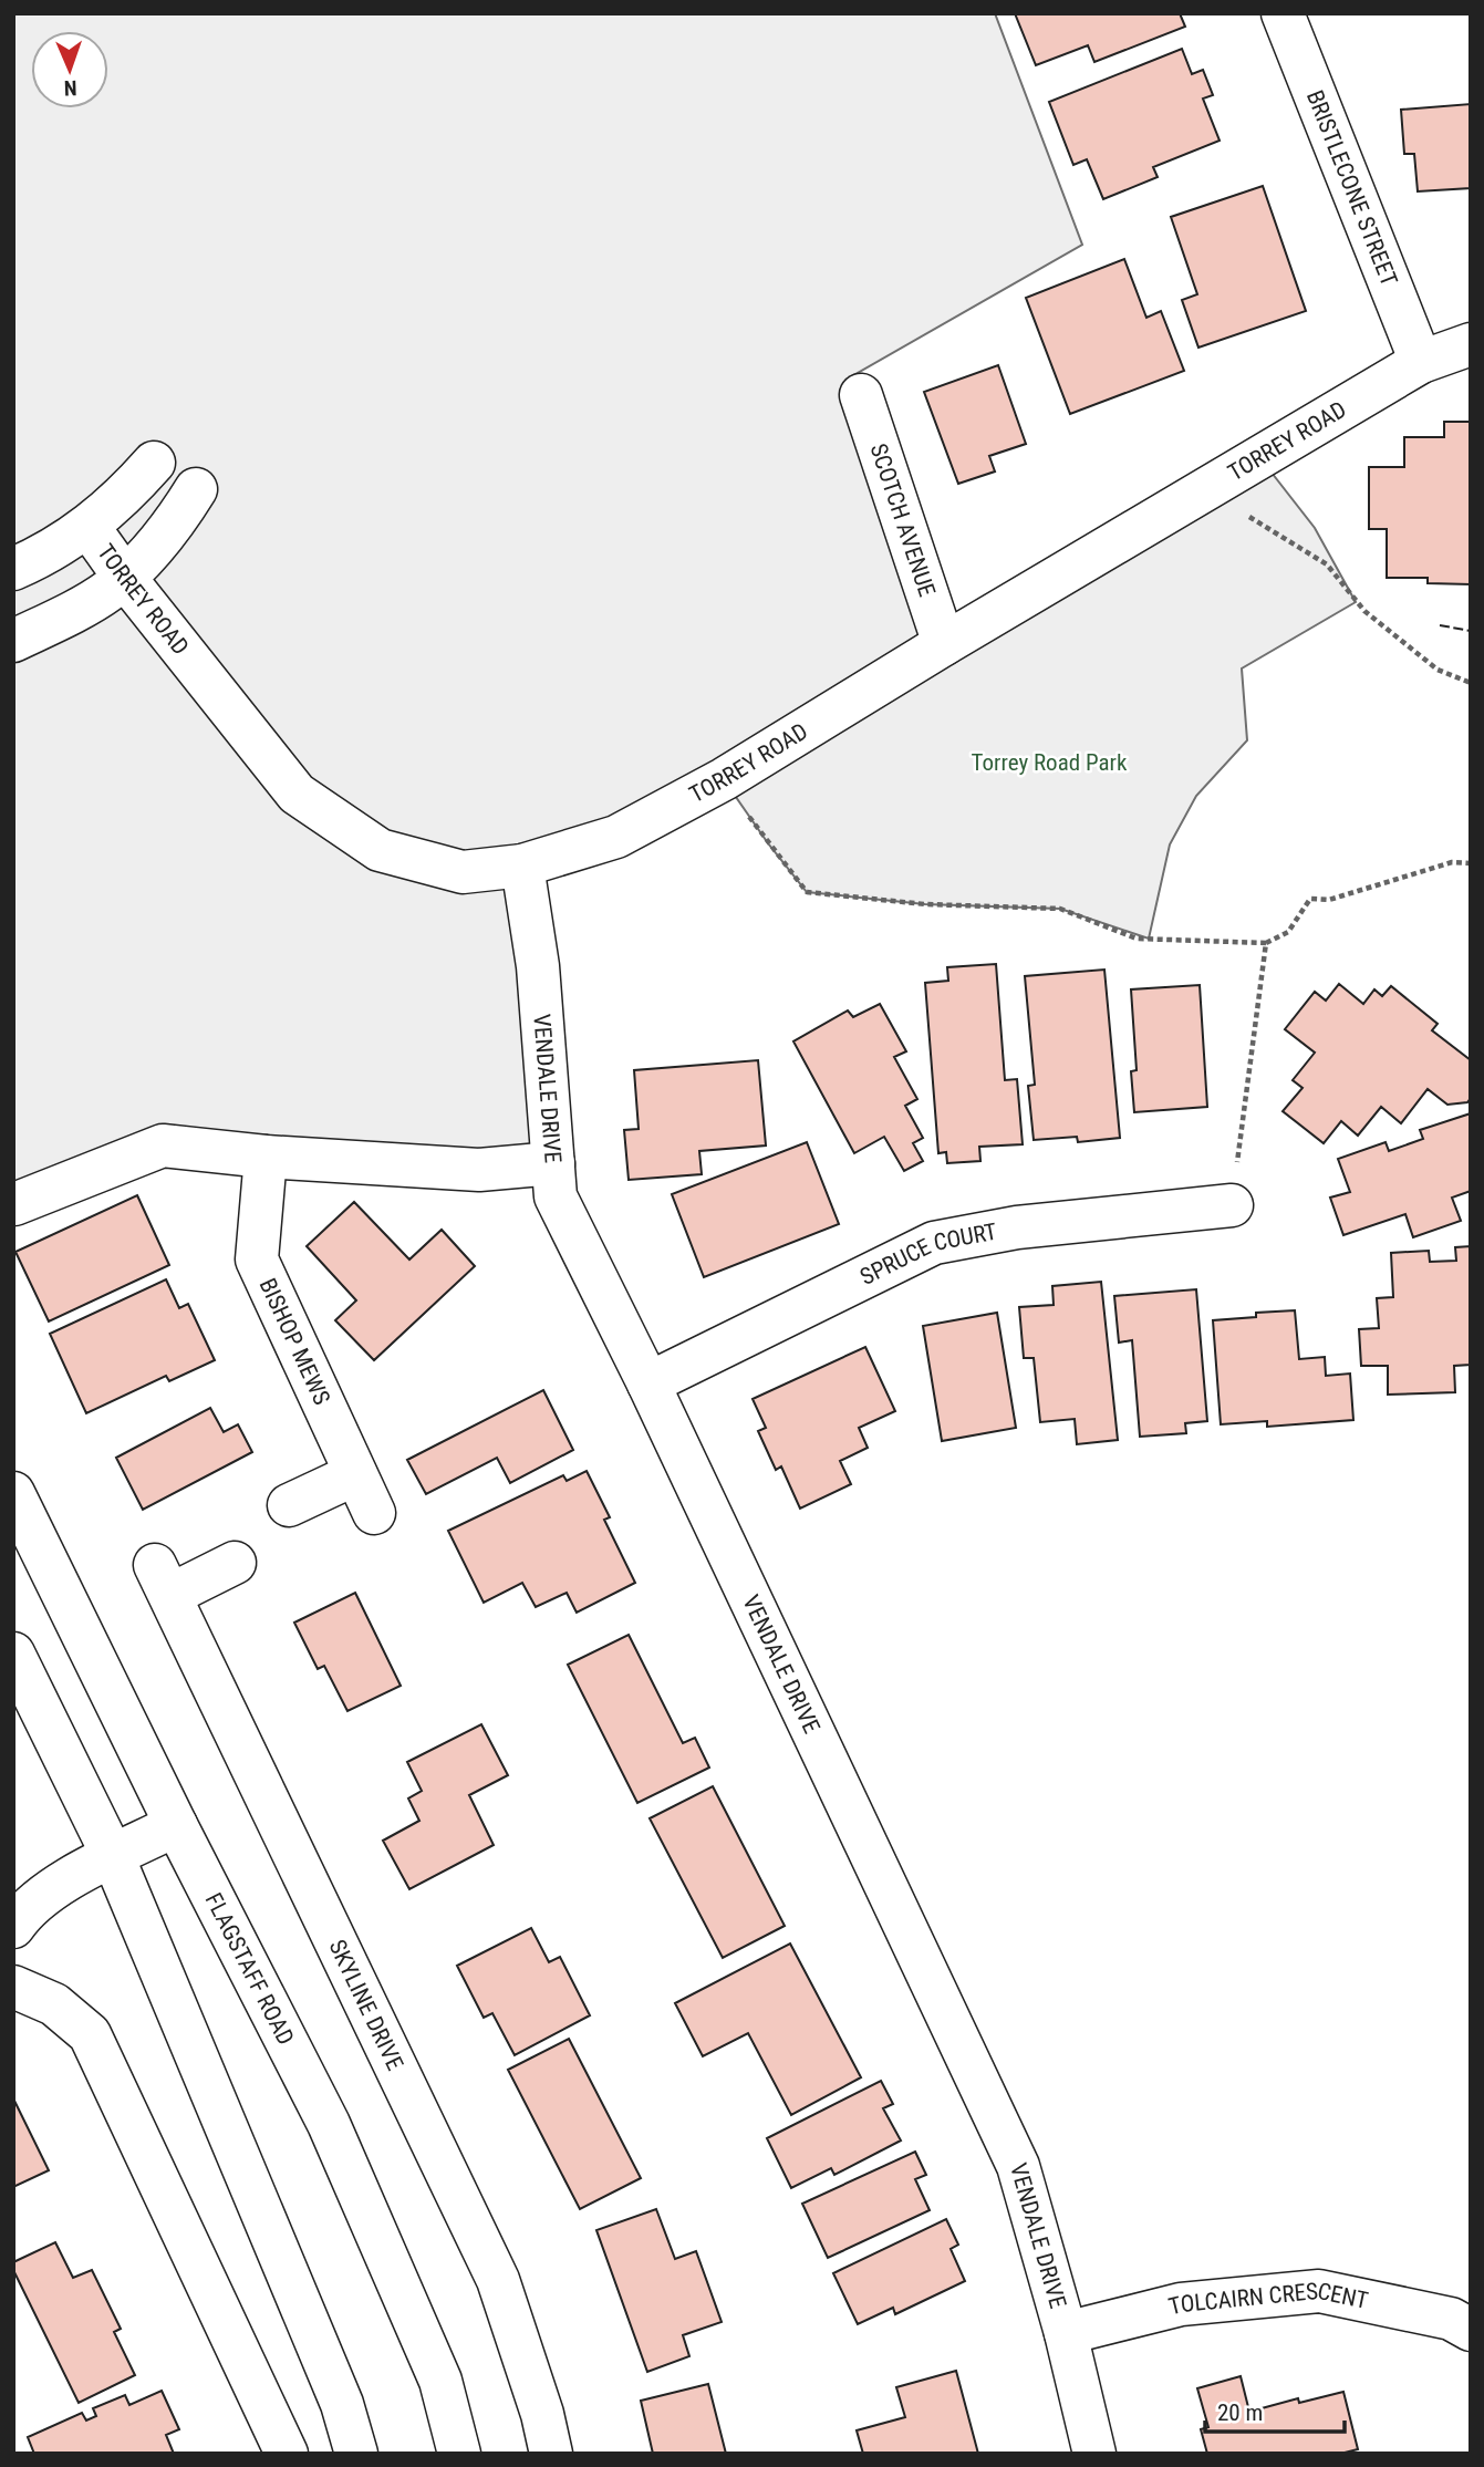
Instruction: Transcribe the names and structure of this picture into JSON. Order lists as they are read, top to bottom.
{
  "streets": {
    "street": [
      "BRISTLECONE STREET",
      "TORREY ROAD",
      "SCOTCH AVENUE",
      "VENDALE DRIVE",
      "SPRUCE COURT",
      "BISHOP MEWS",
      "FLAGSTAFF ROAD",
      "SKYLINE DRIVE",
      "TOLCAIRN CRESCENT"
    ]
  },
  "crossings": [
    ["BRISTLECONE STREET", "TORREY ROAD"],
    ["TORREY ROAD", "SCOTCH AVENUE"],
    ["TORREY ROAD", "VENDALE DRIVE"],
    ["VENDALE DRIVE", "SPRUCE COURT"],
    ["VENDALE DRIVE", "TOLCAIRN CRESCENT"]
  ],
  "parks": ["Torrey Road Park"],
  "scale_bar": "20 m",
  "north": "bottom"
}
